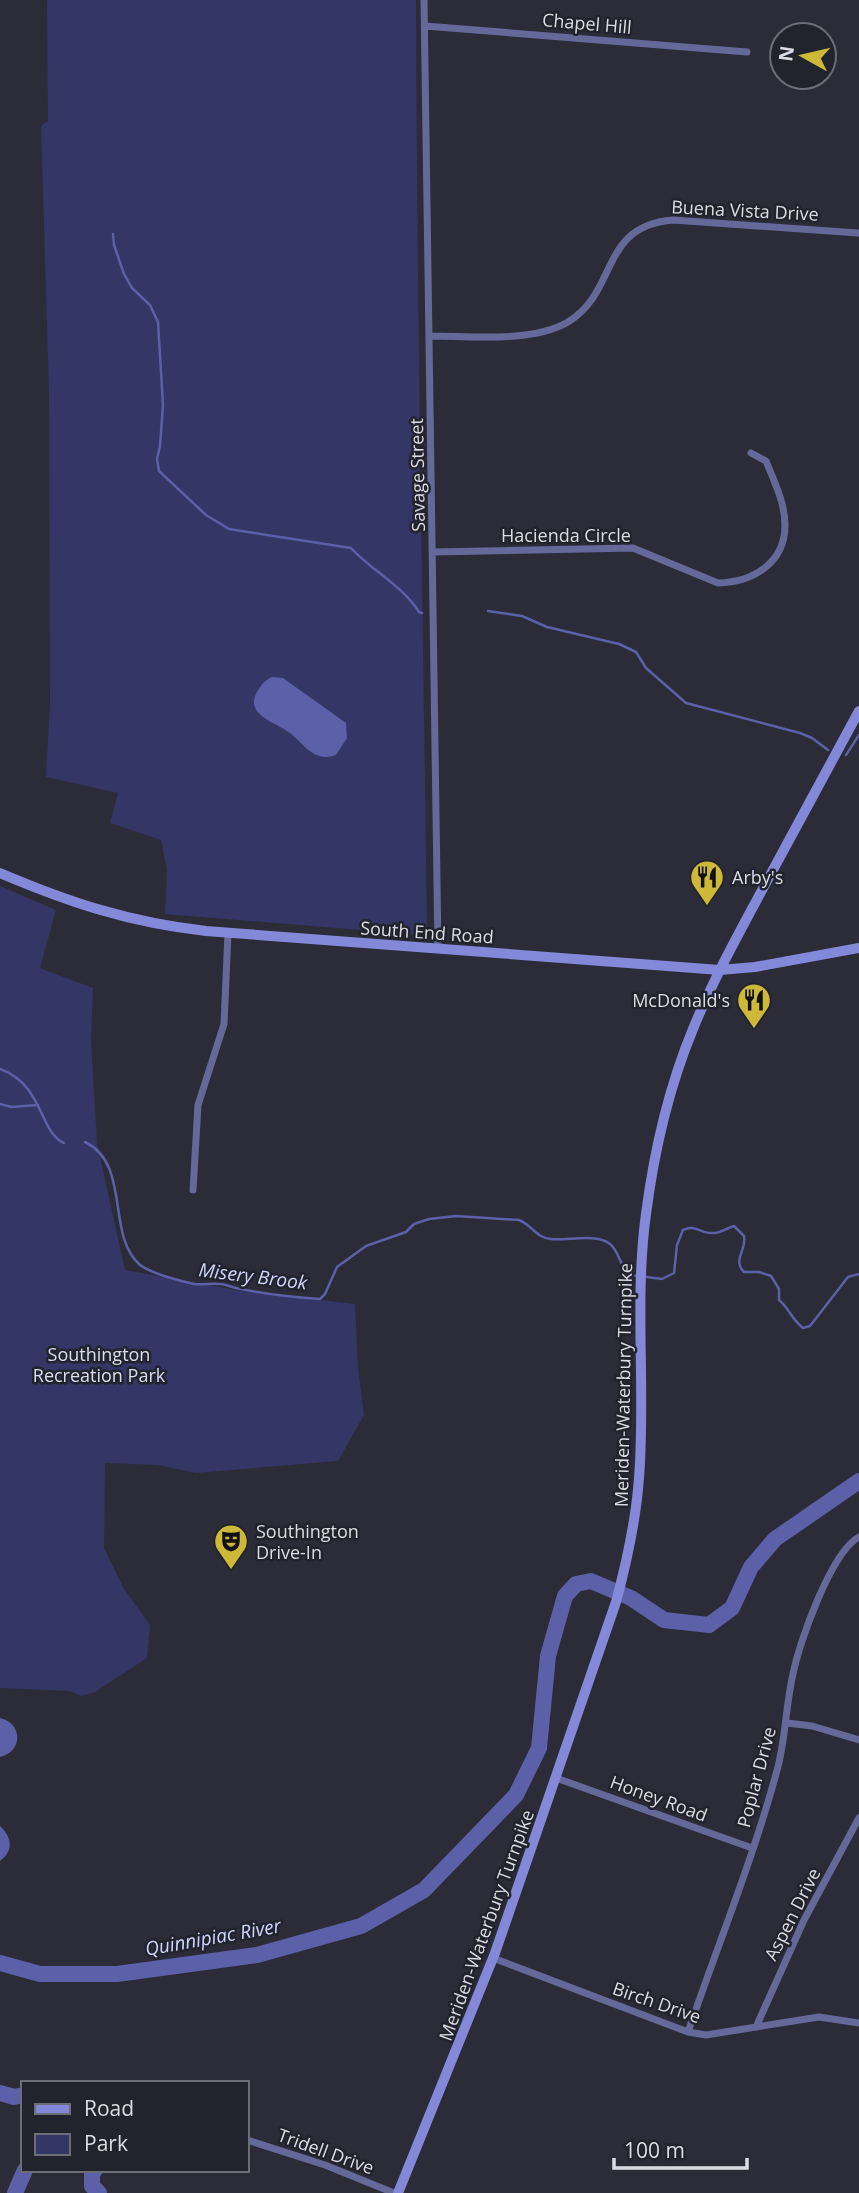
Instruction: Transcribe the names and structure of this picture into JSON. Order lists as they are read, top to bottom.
{
  "streets": {
    "main road": ["South End Road", "Meriden-Waterbury Turnpike"],
    "street": [
      "Chapel Hill",
      "Buena Vista Drive",
      "Savage Street",
      "Hacienda Circle",
      "Poplar Drive",
      "Honey Road",
      "Aspen Drive",
      "Birch Drive",
      "Tridell Drive"
    ]
  },
  "crossings": [
    ["Chapel Hill", "Savage Street"],
    ["Buena Vista Drive", "Savage Street"],
    ["Savage Street", "Hacienda Circle"],
    ["Savage Street", "South End Road"],
    ["South End Road", "Meriden-Waterbury Turnpike"],
    ["Meriden-Waterbury Turnpike", "Honey Road"],
    ["Meriden-Waterbury Turnpike", "Birch Drive"],
    ["Meriden-Waterbury Turnpike", "Tridell Drive"],
    ["Poplar Drive", "Honey Road"],
    ["Poplar Drive", "Birch Drive"],
    ["Aspen Drive", "Birch Drive"]
  ],
  "water": ["Misery Brook", "Quinnipiac River"],
  "parks": ["Southington Recreation Park"],
  "places": {
    "restaurant": ["Arby's", "McDonald's"],
    "theatre": ["Southington Drive-In"]
  },
  "legend": ["Road", "Park"],
  "scale_bar": "100 m",
  "north": "left"
}
